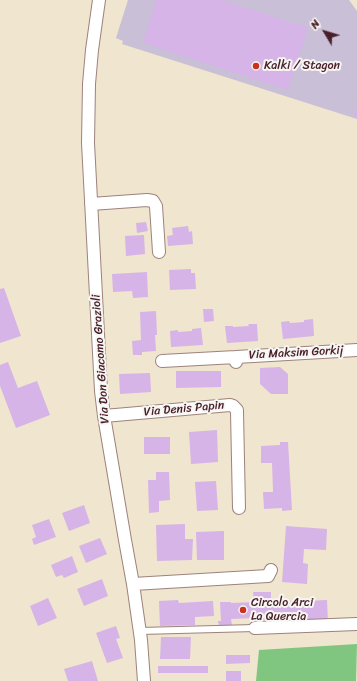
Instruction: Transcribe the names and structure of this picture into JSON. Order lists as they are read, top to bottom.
{
  "streets": {
    "street": ["Via Maksim Gorkij", "Via Don Giacomo Grazioli", "Via Denis Papin"]
  },
  "crossings": [
    ["Via Don Giacomo Grazioli", "Via Denis Papin"]
  ],
  "places": ["Kalki / Stagon", "Circolo Arci La Quercia"],
  "north": "top left"
}
